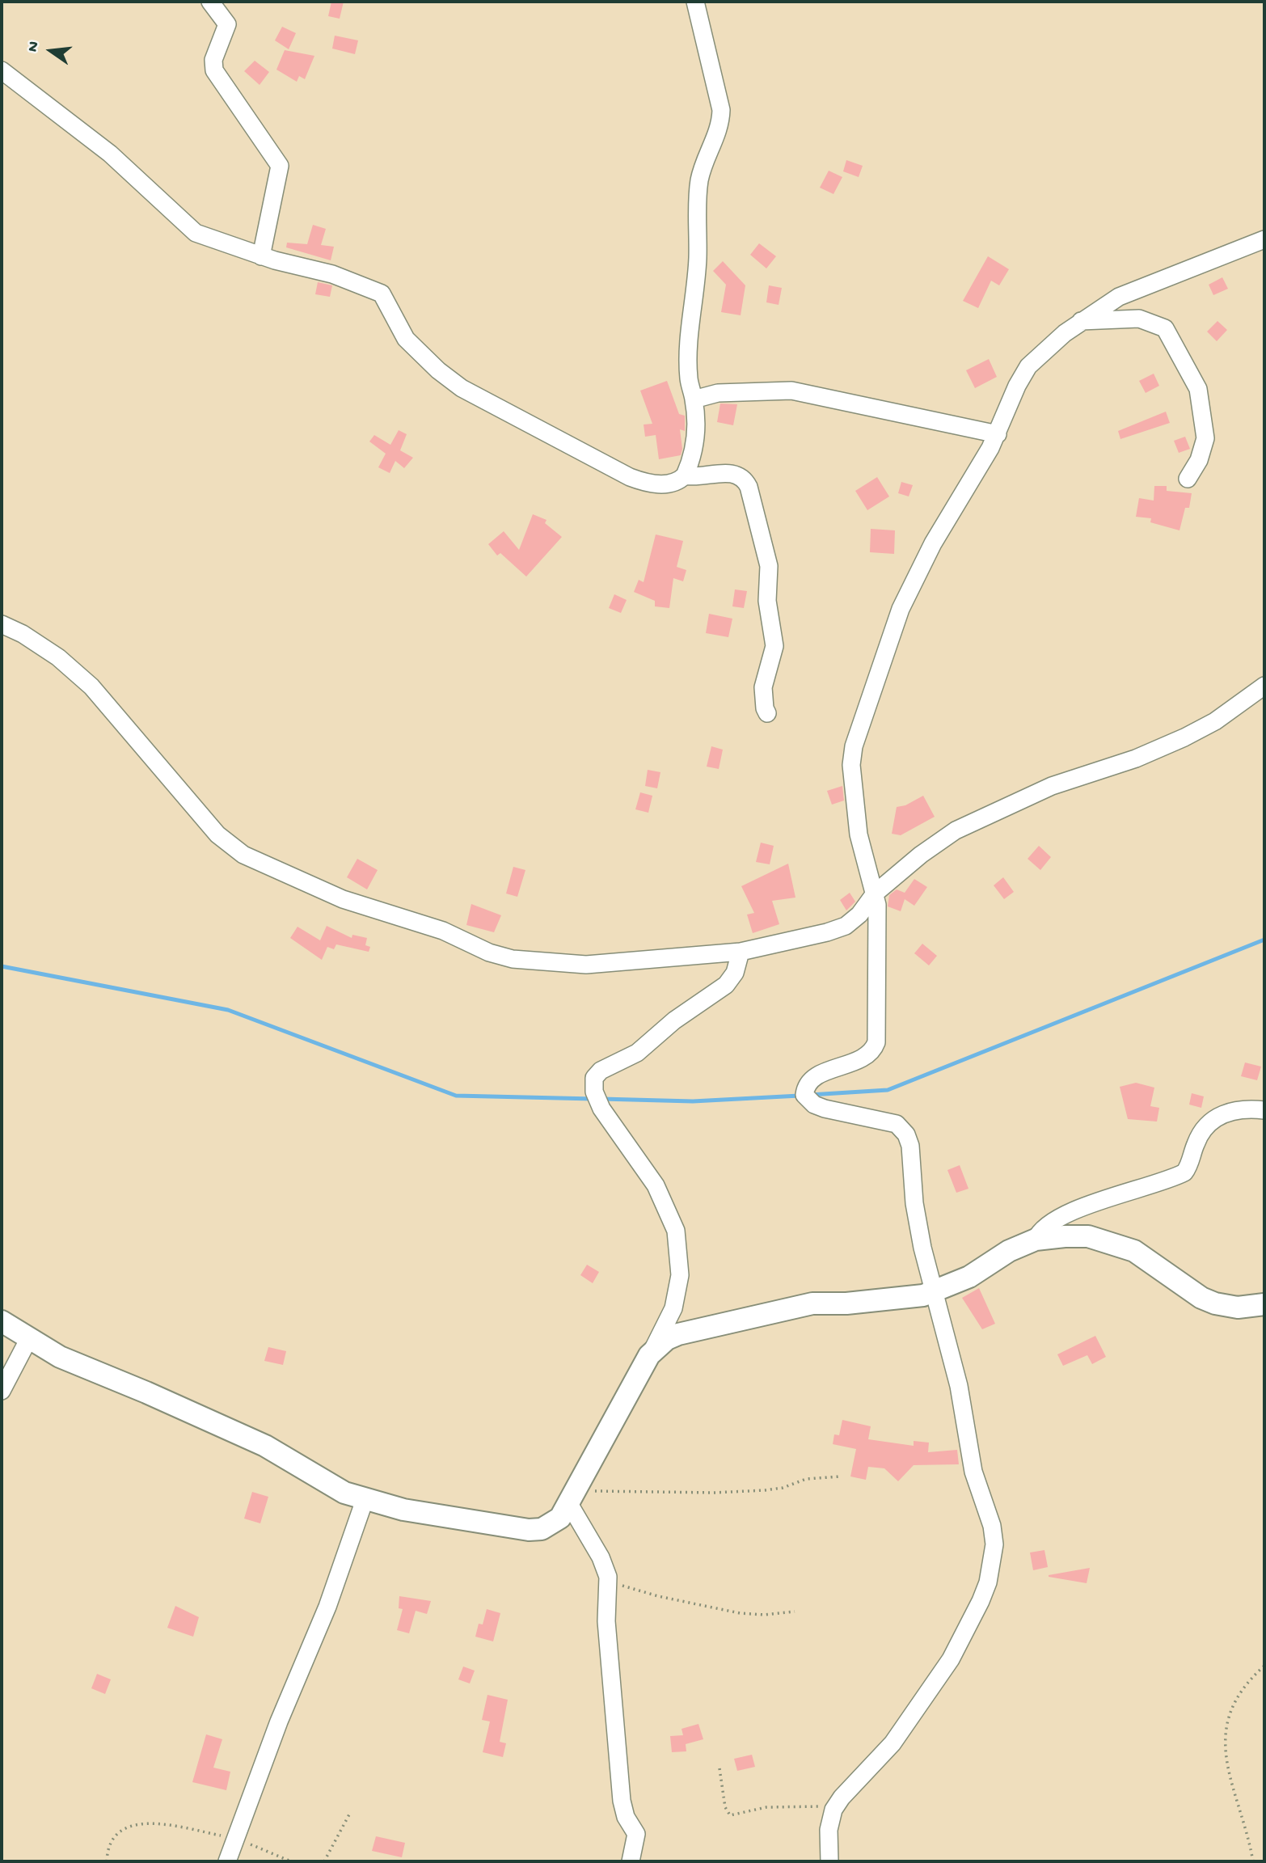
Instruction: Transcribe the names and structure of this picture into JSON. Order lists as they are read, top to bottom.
{
  "north": "left"
}
